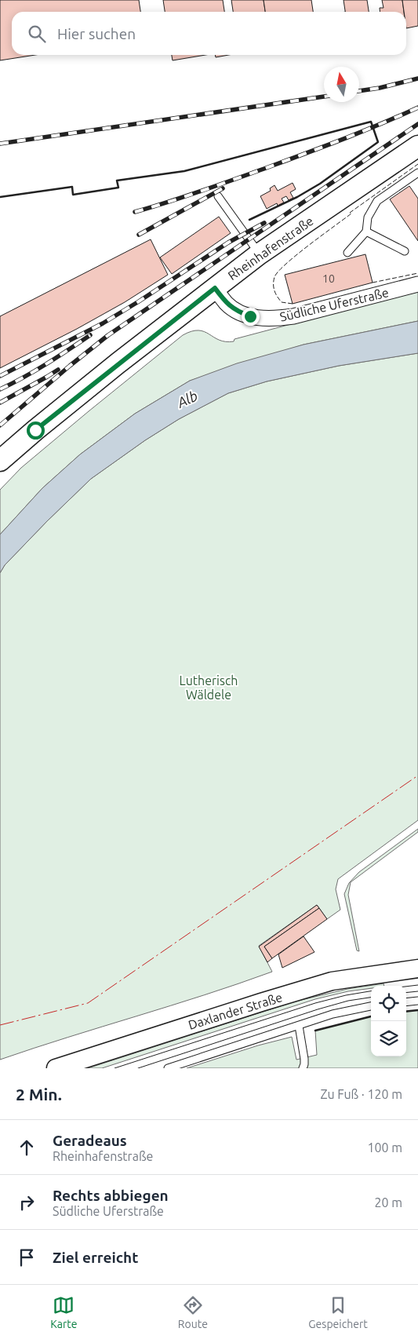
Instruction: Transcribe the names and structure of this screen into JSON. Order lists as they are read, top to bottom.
{
  "streets": {
    "main road": ["Rheinhafenstraße"],
    "street": ["Südliche Uferstraße", "Daxlander Straße"]
  },
  "crossings": [
    ["Rheinhafenstraße", "Südliche Uferstraße"]
  ],
  "water": ["Alb"],
  "parks": ["Lutherisch Wäldele"],
  "house_numbers": ["10"],
  "north": "top",
  "page": {
    "search": "Hier suchen",
    "heading": ["2 Min.", "Zu Fuß · 120 m"],
    "list": [
      ["Geradeaus", "Rheinhafenstraße", "100 m"],
      ["Rechts abbiegen", "Südliche Uferstraße", "20 m"],
      "Ziel erreicht"
    ],
    "nav": ["Karte", "Route", "Gespeichert"]
  }
}
